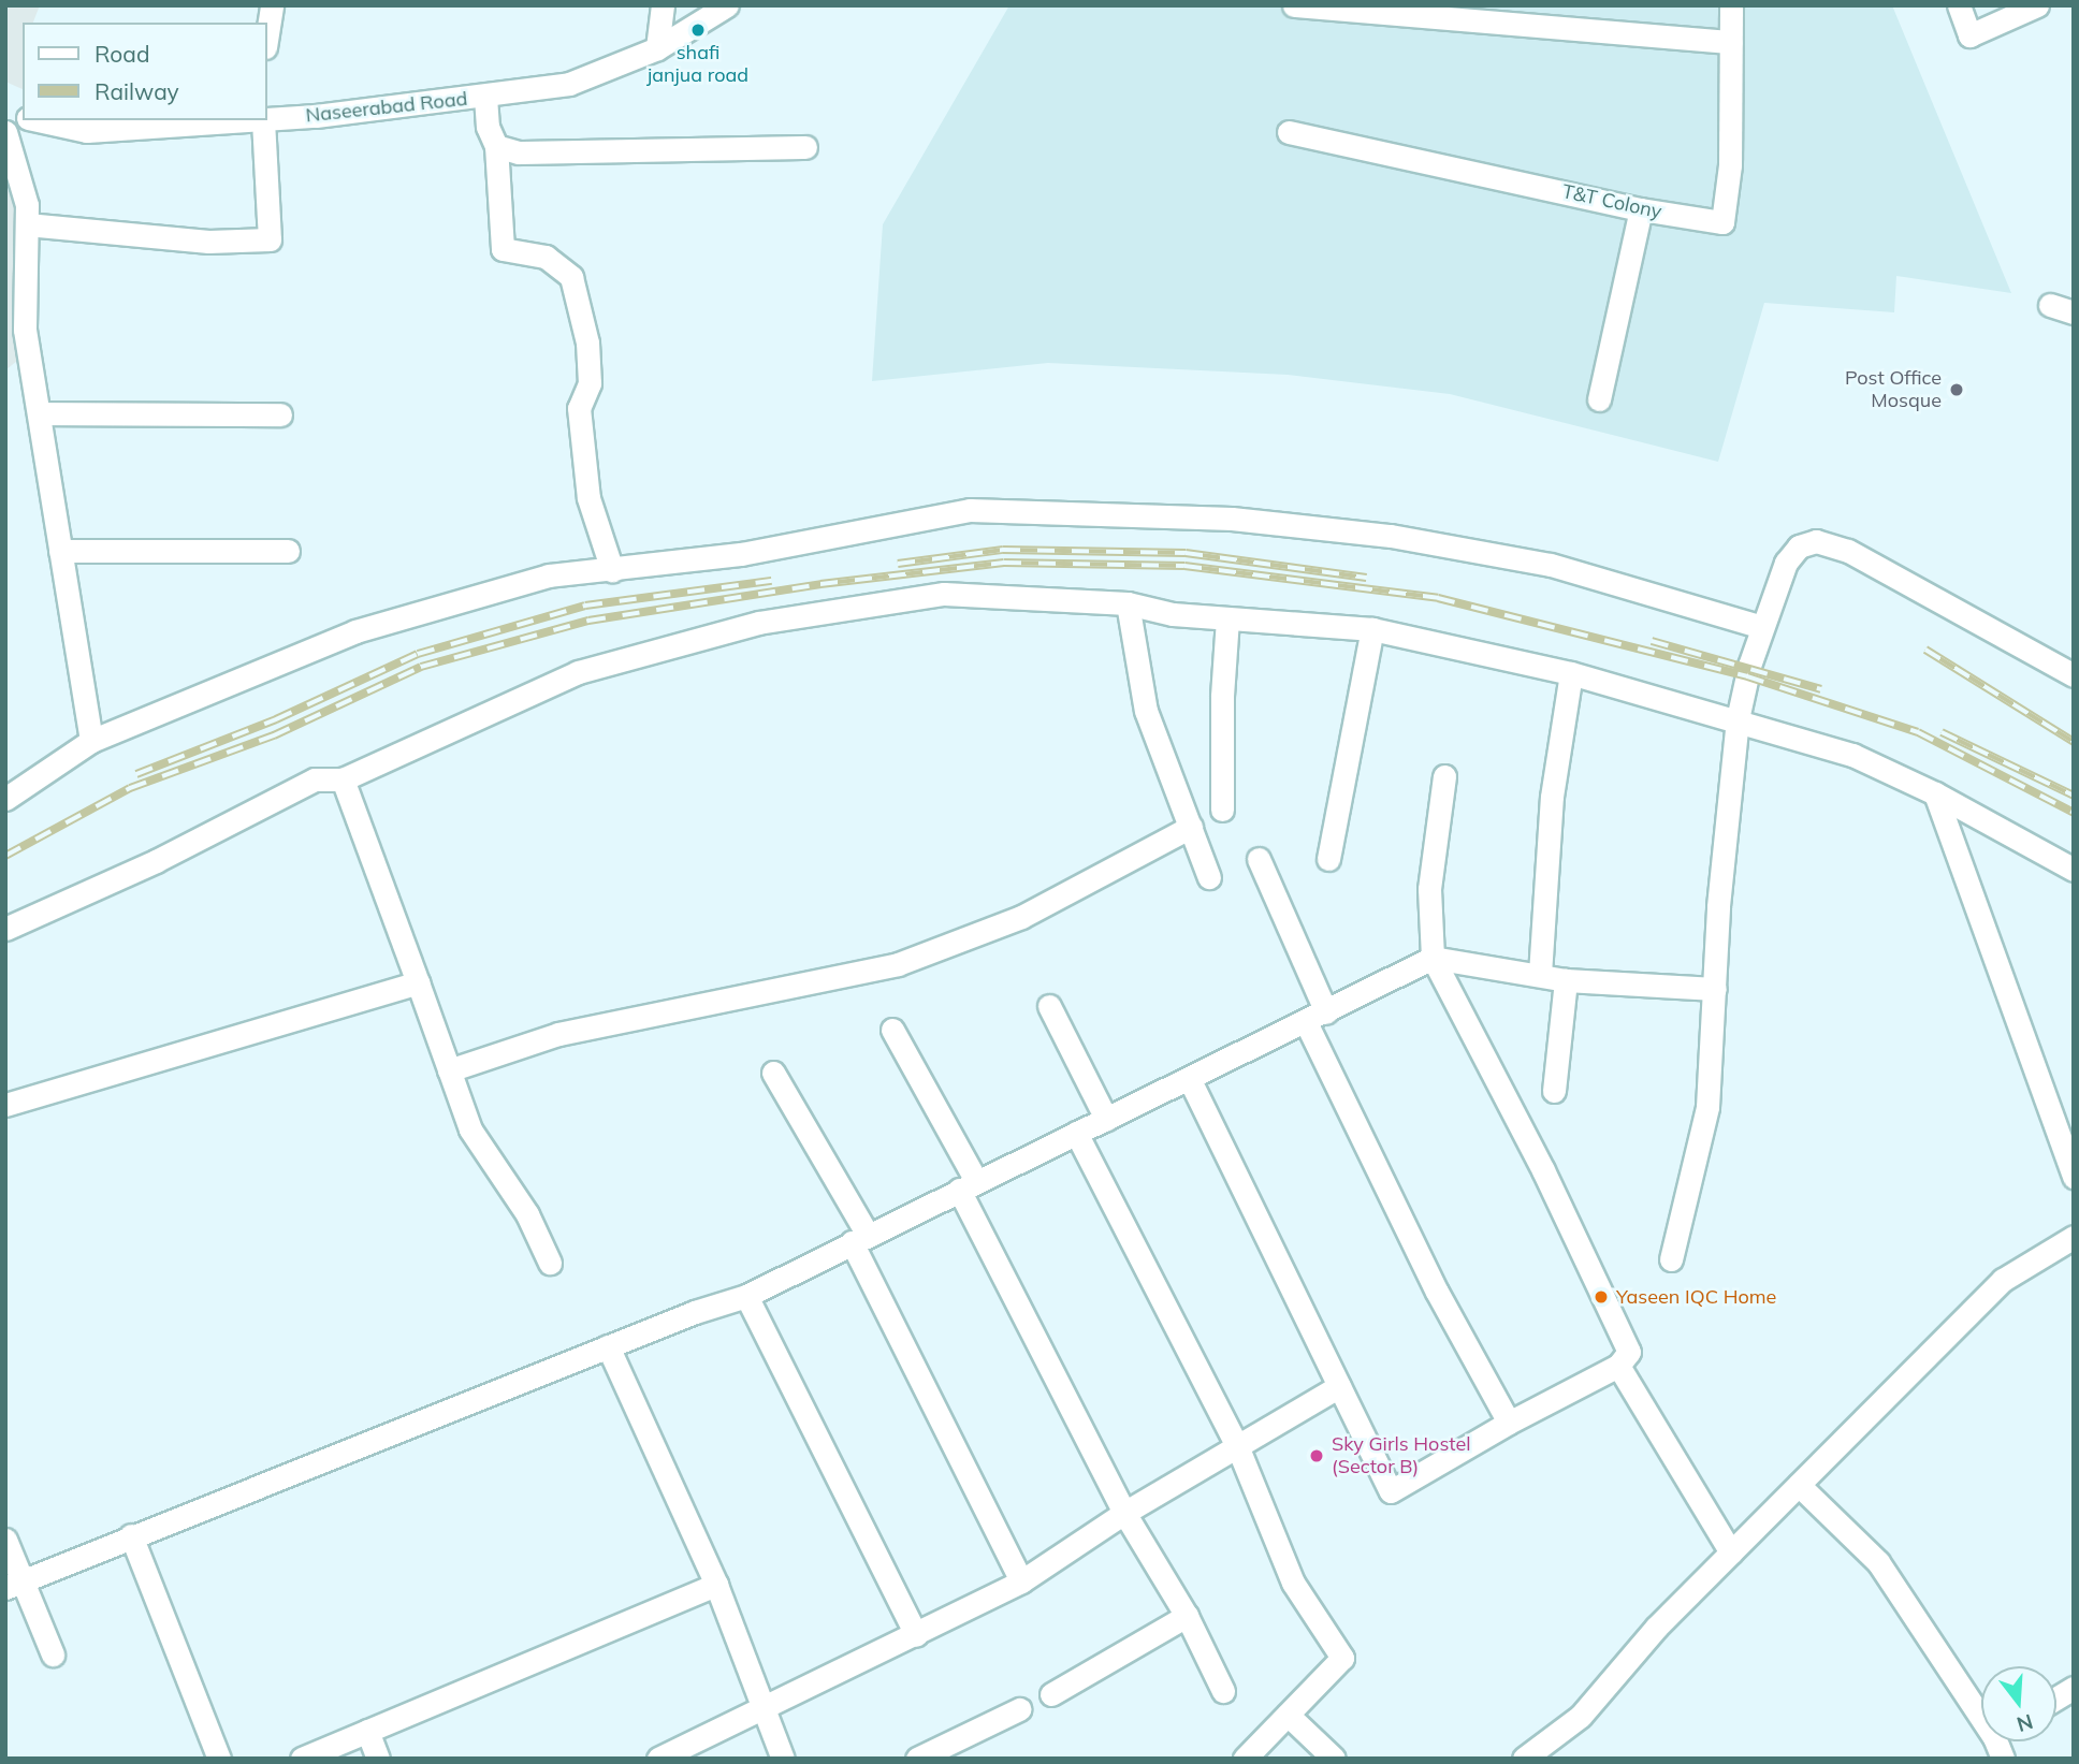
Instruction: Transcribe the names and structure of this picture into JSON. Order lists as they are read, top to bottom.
{
  "streets": {
    "street": ["Naseerabad Road", "T&T Colony"]
  },
  "places": [
    "shafi janjua road",
    "Post Office Mosque",
    "Yaseen IQC Home",
    "Sky Girls Hostel (Sector B)"
  ],
  "legend": ["Road", "Railway"],
  "north": "bottom"
}
